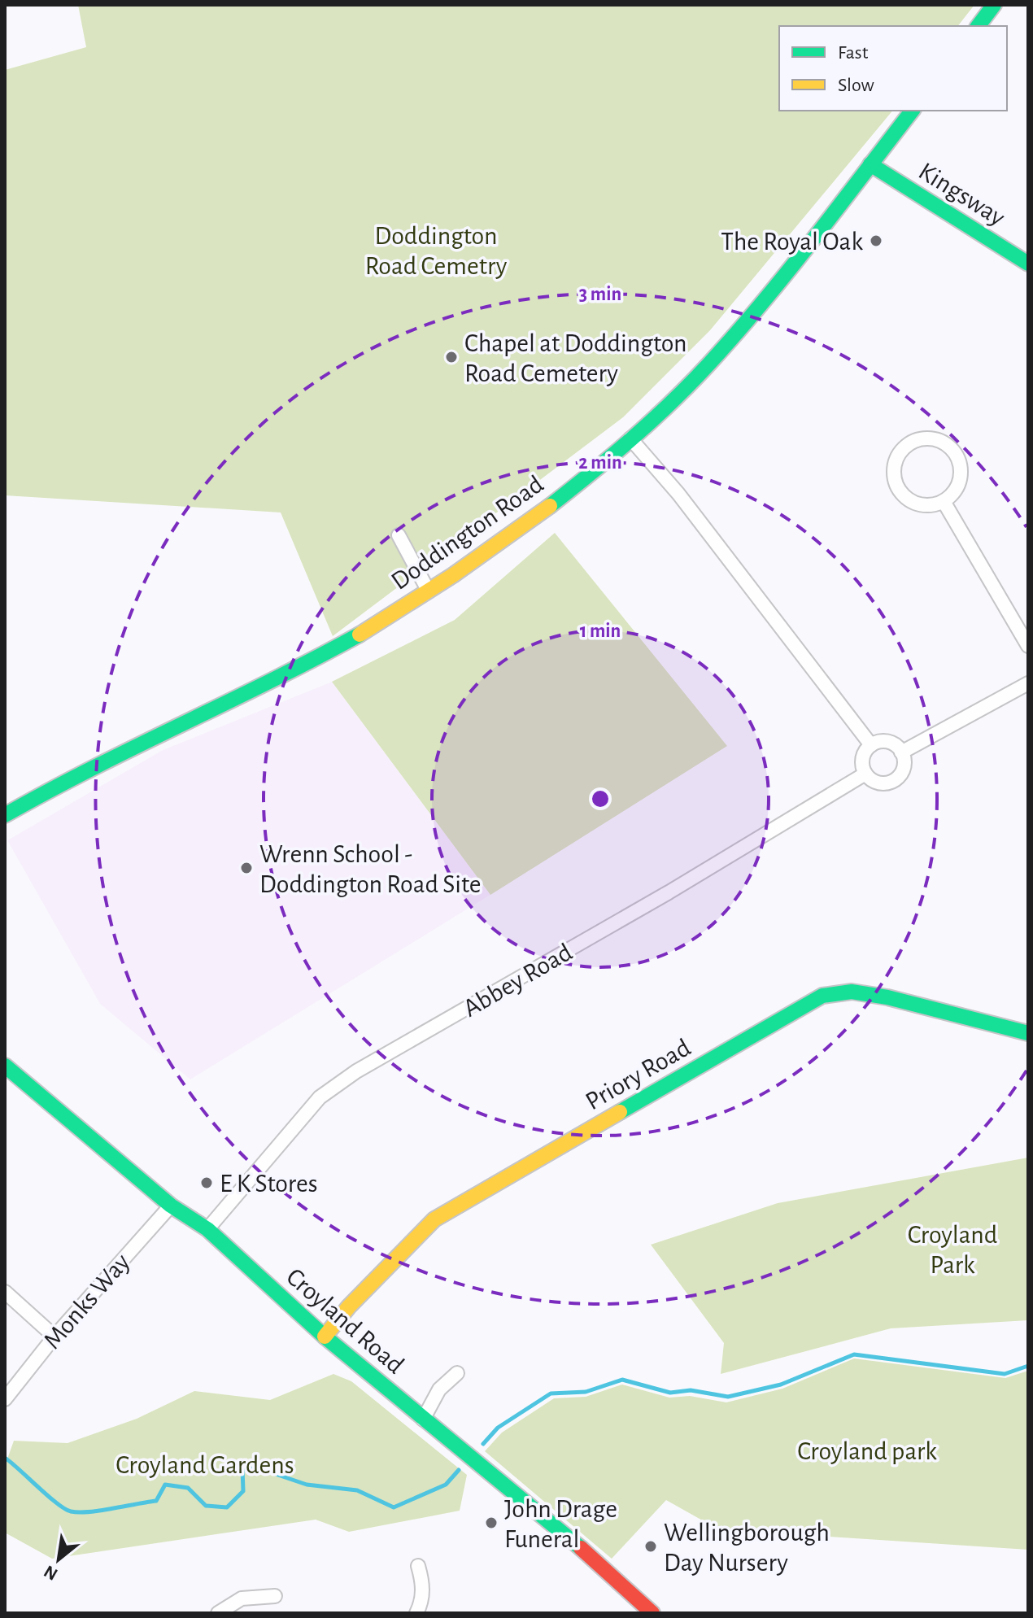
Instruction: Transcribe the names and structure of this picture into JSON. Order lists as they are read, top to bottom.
{
  "streets": {
    "street": [
      "Kingsway",
      "Doddington Road",
      "Abbey Road",
      "Priory Road",
      "Monks Way",
      "Croyland Road"
    ]
  },
  "crossings": [
    ["Kingsway", "Doddington Road"],
    ["Abbey Road", "Croyland Road"],
    ["Priory Road", "Croyland Road"],
    ["Monks Way", "Croyland Road"]
  ],
  "parks": [
    "Doddington Road Cemetry",
    "Croyland Park",
    "Croyland park",
    "Croyland Gardens"
  ],
  "places": [
    "The Royal Oak",
    "Chapel at Doddington Road Cemetery",
    "Wrenn School - Doddington Road Site",
    "E K Stores",
    "John Drage Funeral",
    "Wellingborough Day Nursery"
  ],
  "legend": ["Fast", "Slow"],
  "north": "bottom left",
  "rings": ["3 min", "2 min", "1 min"]
}
